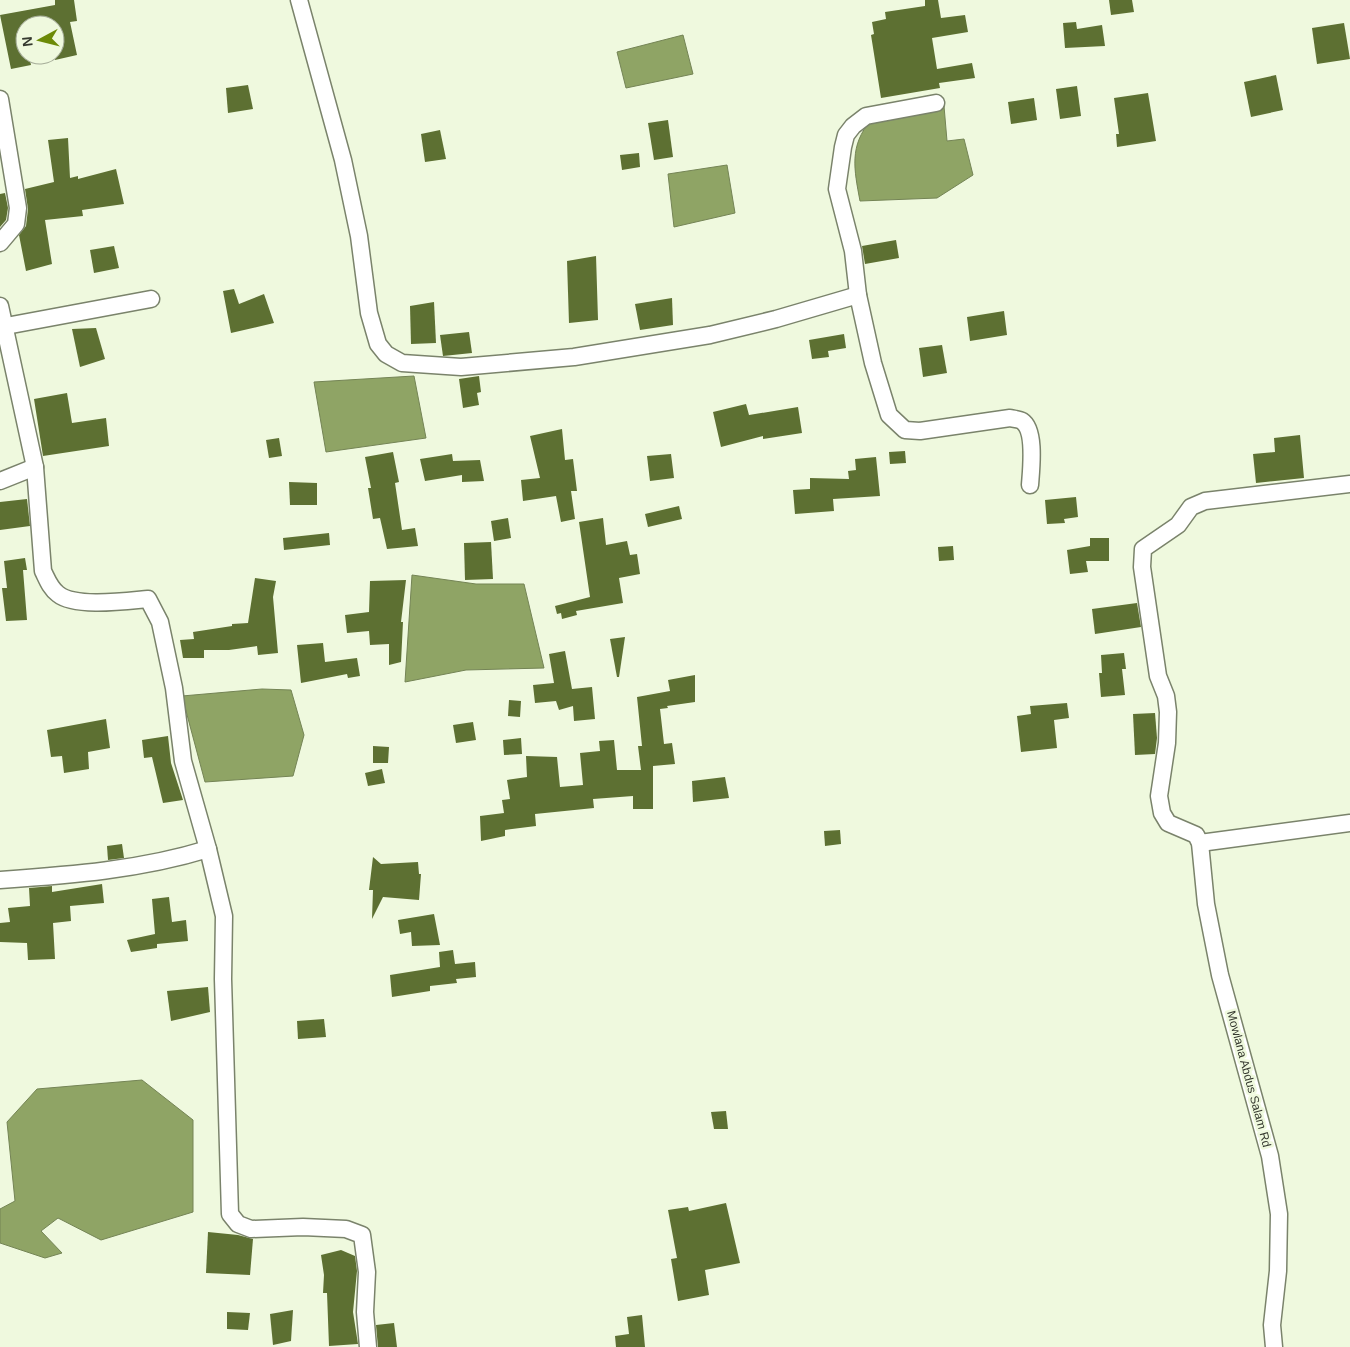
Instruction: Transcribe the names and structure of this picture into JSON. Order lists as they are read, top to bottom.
{
  "streets": {
    "street": ["Mowlana Abdus Salam Rd"]
  },
  "north": "left"
}
